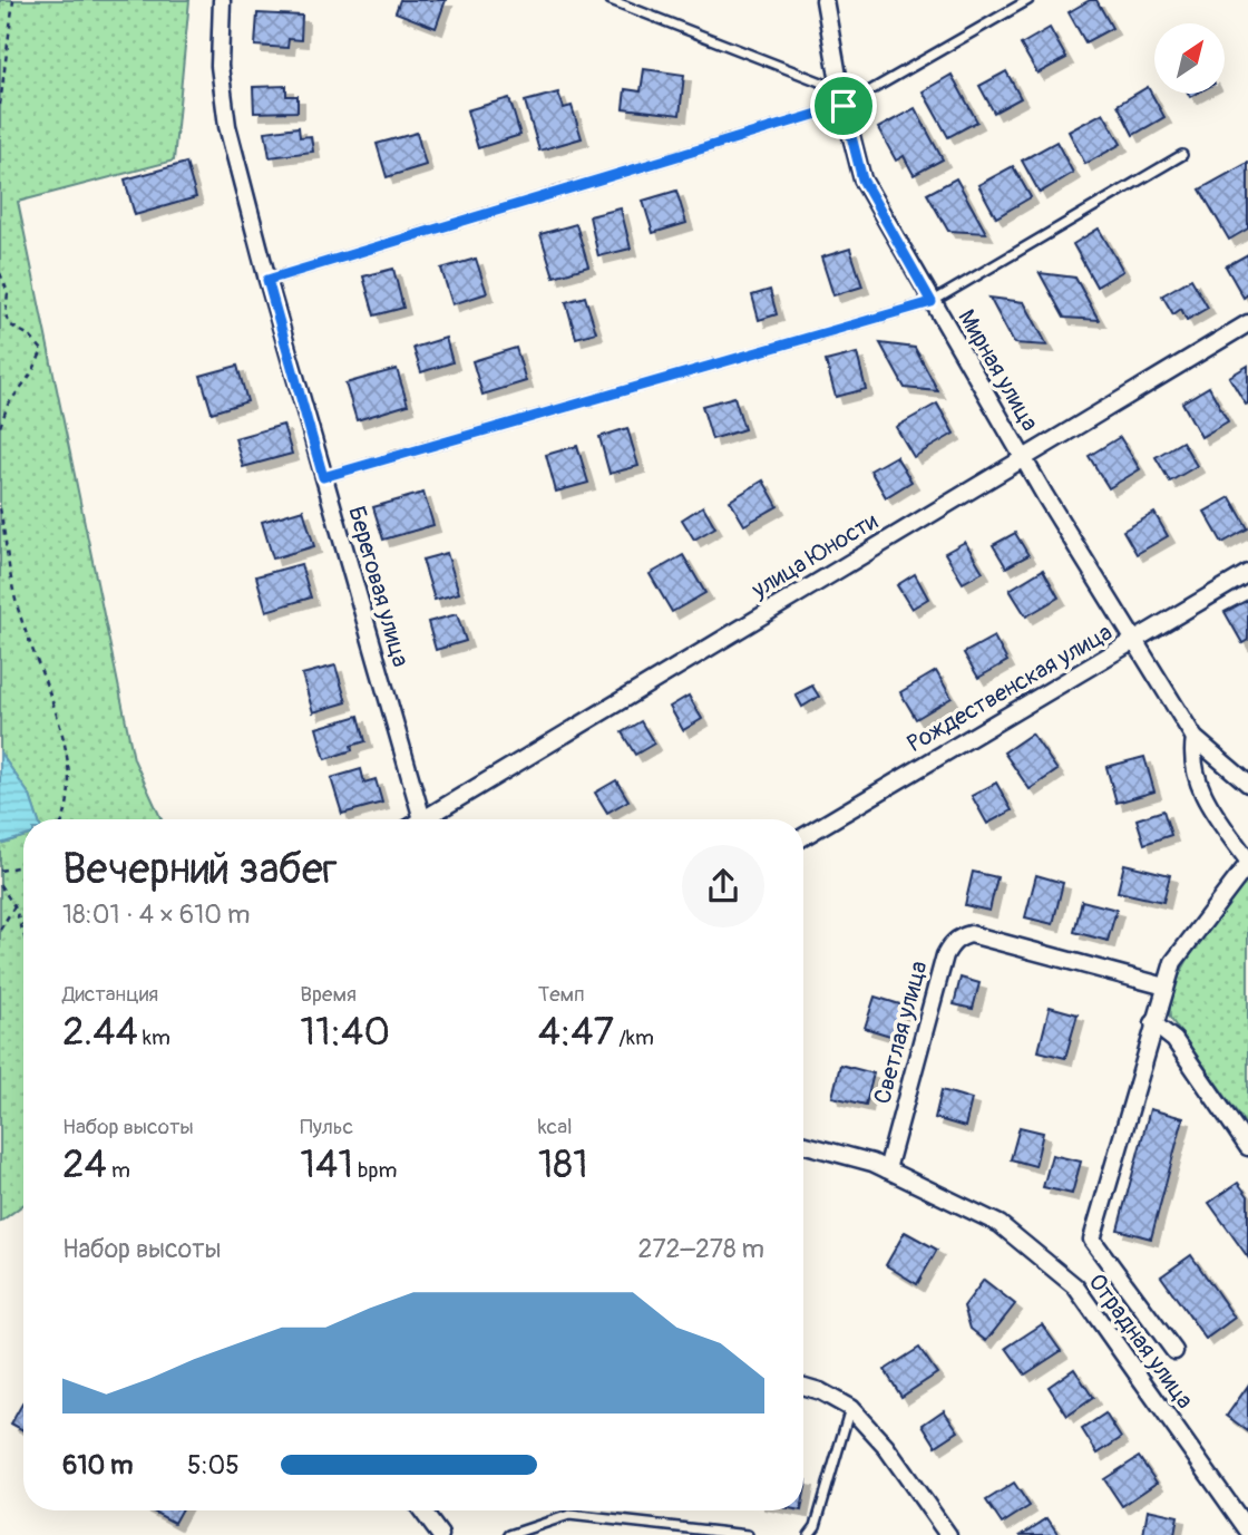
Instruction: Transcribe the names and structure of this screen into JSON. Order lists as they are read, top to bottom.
{
  "streets": {
    "street": [
      "Мирная улица",
      "улица Юности",
      "Береговая улица",
      "Рождественская улица",
      "Светлая улица",
      "Отрадная улица"
    ]
  },
  "crossings": [
    ["Мирная улица", "улица Юности"],
    ["Мирная улица", "Рождественская улица"],
    ["улица Юности", "Береговая улица"],
    ["Светлая улица", "Отрадная улица"]
  ],
  "north": "top right",
  "page": {
    "heading": ["Вечерний забег", "18:01 · 4 × 610 m"],
    "stats": [
      ["Дистанция", "2.44 km"],
      ["Время", "11:40"],
      ["Темп", "4:47 /km"],
      ["Набор высоты", "24 m"],
      ["Пульс", "141 bpm"],
      ["kcal", "181"]
    ],
    "chart": ["Набор высоты", "272–278 m"],
    "list": [
      {
        "name": "610 m",
        "note": "5:05"
      }
    ]
  }
}
